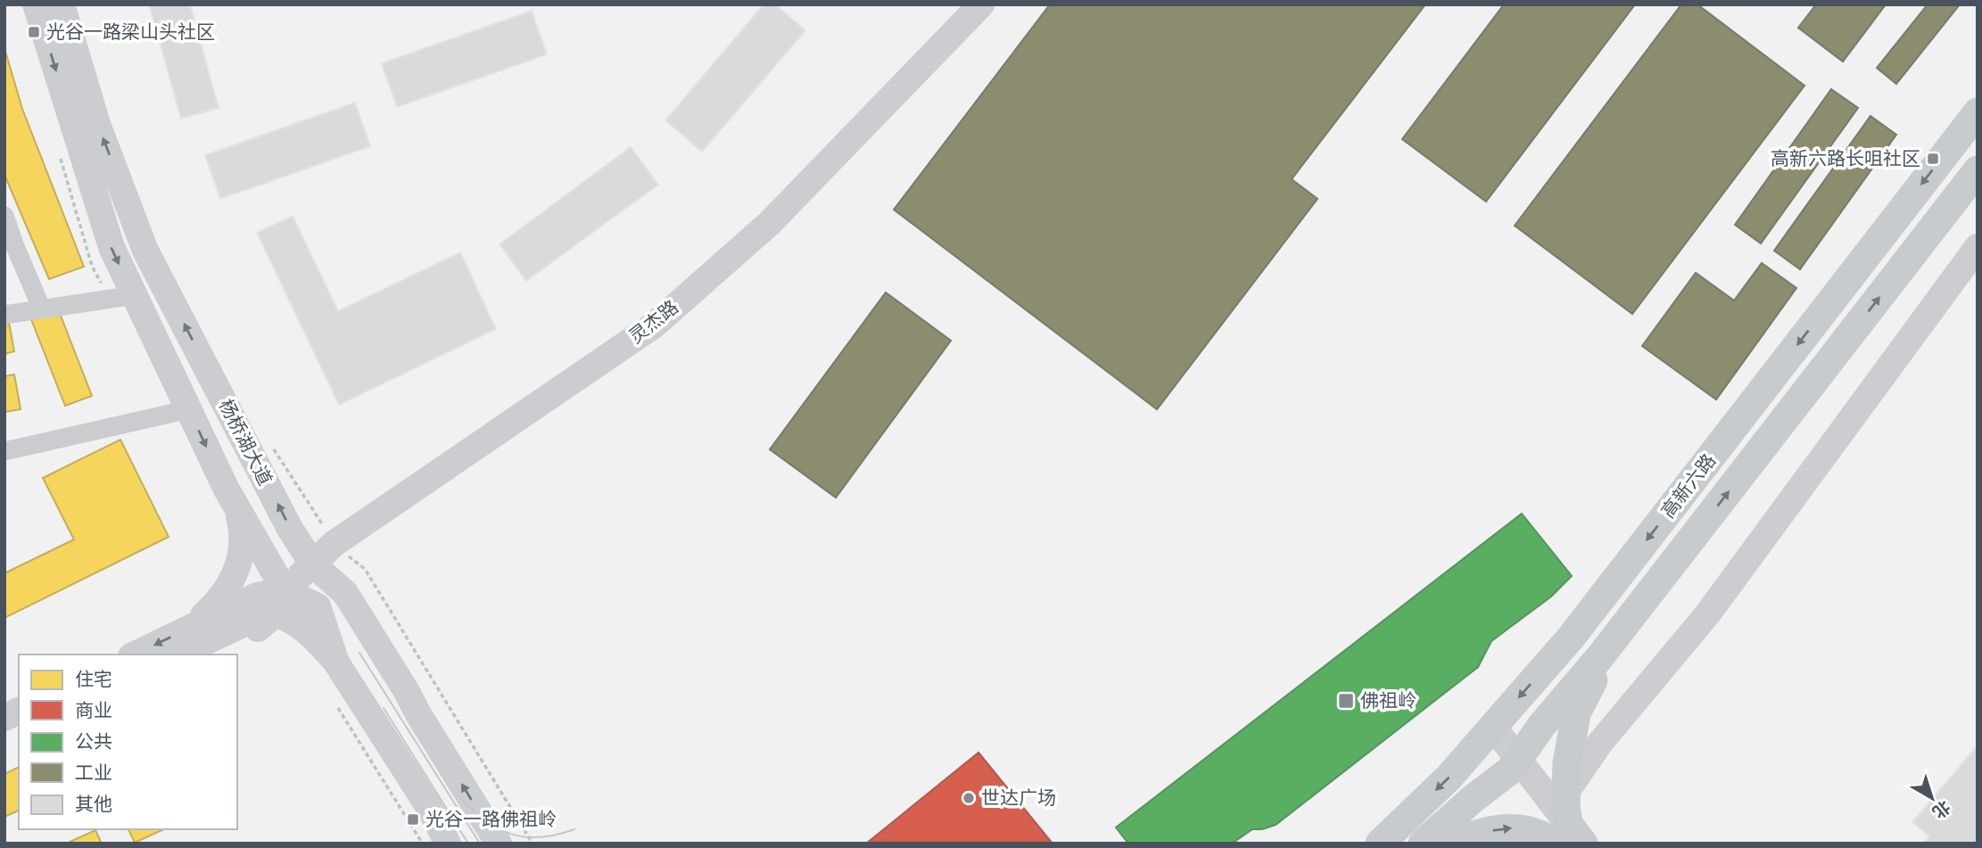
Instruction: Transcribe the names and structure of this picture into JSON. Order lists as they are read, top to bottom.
{
  "streets": {
    "main road": ["灵杰路", "杨桥湖大道", "高新六路"]
  },
  "crossings": [
    ["灵杰路", "杨桥湖大道"]
  ],
  "places": {
    "transit": [
      "光谷一路梁山头社区",
      "高新六路长咀社区",
      "佛祖岭",
      "光谷一路佛祖岭"
    ],
    "other": ["世达广场"]
  },
  "legend": [
    "住宅",
    "商业",
    "公共",
    "工业",
    "其他"
  ],
  "north": "bottom right"
}
